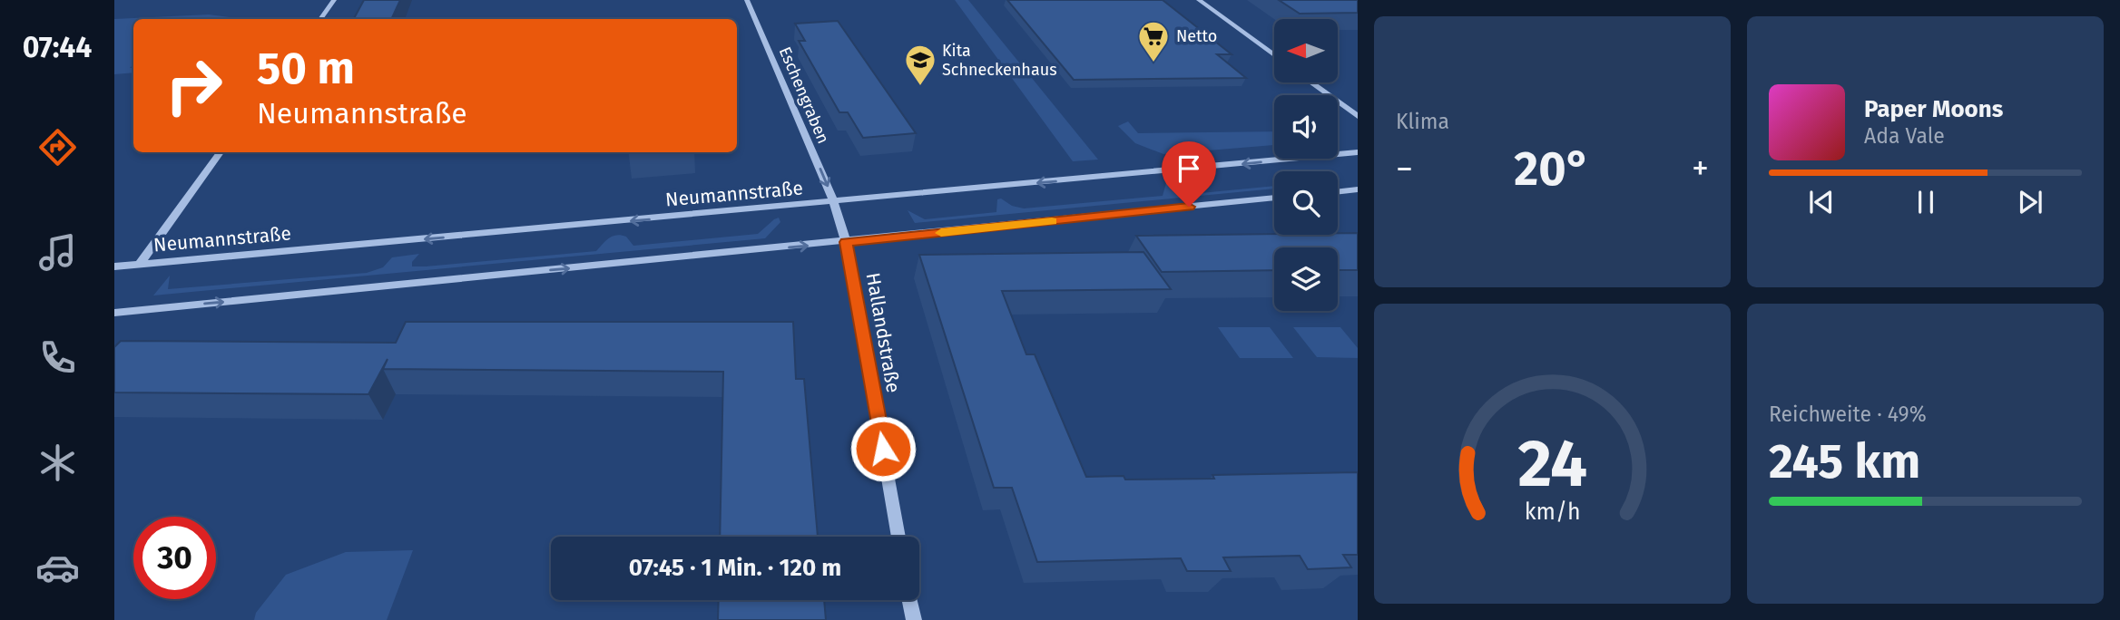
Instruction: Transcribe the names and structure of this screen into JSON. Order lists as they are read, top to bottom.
{
  "streets": {
    "street": ["Eschengraben", "Neumannstraße", "Hallandstraße"]
  },
  "crossings": [
    ["Eschengraben", "Neumannstraße"],
    ["Eschengraben", "Hallandstraße"],
    ["Neumannstraße", "Hallandstraße"]
  ],
  "one_way": ["Eschengraben"],
  "places": {
    "supermarket": ["Netto"],
    "school or university": ["Kita Schneckenhaus"]
  },
  "north": "left",
  "page": {
    "tabs": "07:44",
    "tile": [
      "Klima",
      ["Reichweite · 49%", "245 km"]
    ],
    "turn": ["50 m", "Neumannstraße"],
    "song": ["Paper Moons", "Ada Vale"],
    "heat": ["−", "20°", "+"],
    "limit": "30",
    "trip": "07:45 · 1 Min. · 120 m",
    "gauge": ["24", "km/h"]
  }
}
